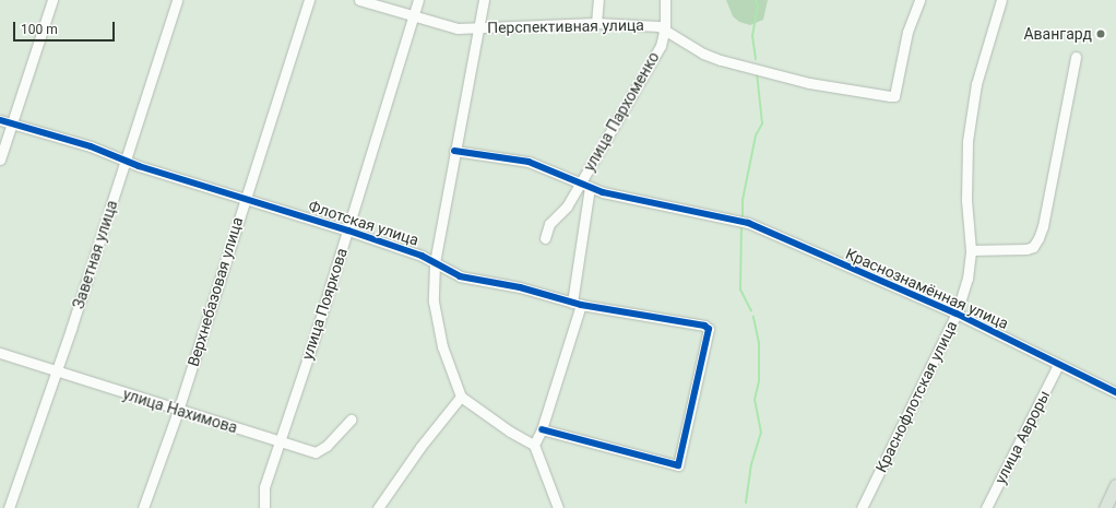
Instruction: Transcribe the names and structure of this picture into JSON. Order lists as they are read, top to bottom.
{
  "streets": {
    "street": [
      "Перспективная улица",
      "улица Пархоменко",
      "Флотская улица",
      "Заветная улица",
      "Краснознамённая улица",
      "Верхнебазовая улица",
      "улица Пояркова",
      "Краснофлотская улица",
      "улица Нахимова",
      "улица Авроры"
    ]
  },
  "crossings": [
    ["Перспективная улица", "улица Пархоменко"],
    ["Перспективная улица", "улица Пояркова"],
    ["улица Пархоменко", "Флотская улица"],
    ["улица Пархоменко", "Краснознамённая улица"],
    ["Флотская улица", "Заветная улица"],
    ["Флотская улица", "Верхнебазовая улица"],
    ["Флотская улица", "улица Пояркова"],
    ["Заветная улица", "улица Нахимова"],
    ["Краснознамённая улица", "Краснофлотская улица"],
    ["Краснознамённая улица", "улица Авроры"],
    ["Верхнебазовая улица", "улица Нахимова"],
    ["улица Пояркова", "улица Нахимова"]
  ],
  "places": ["Авангард"],
  "scale_bar": "100 m"
}
